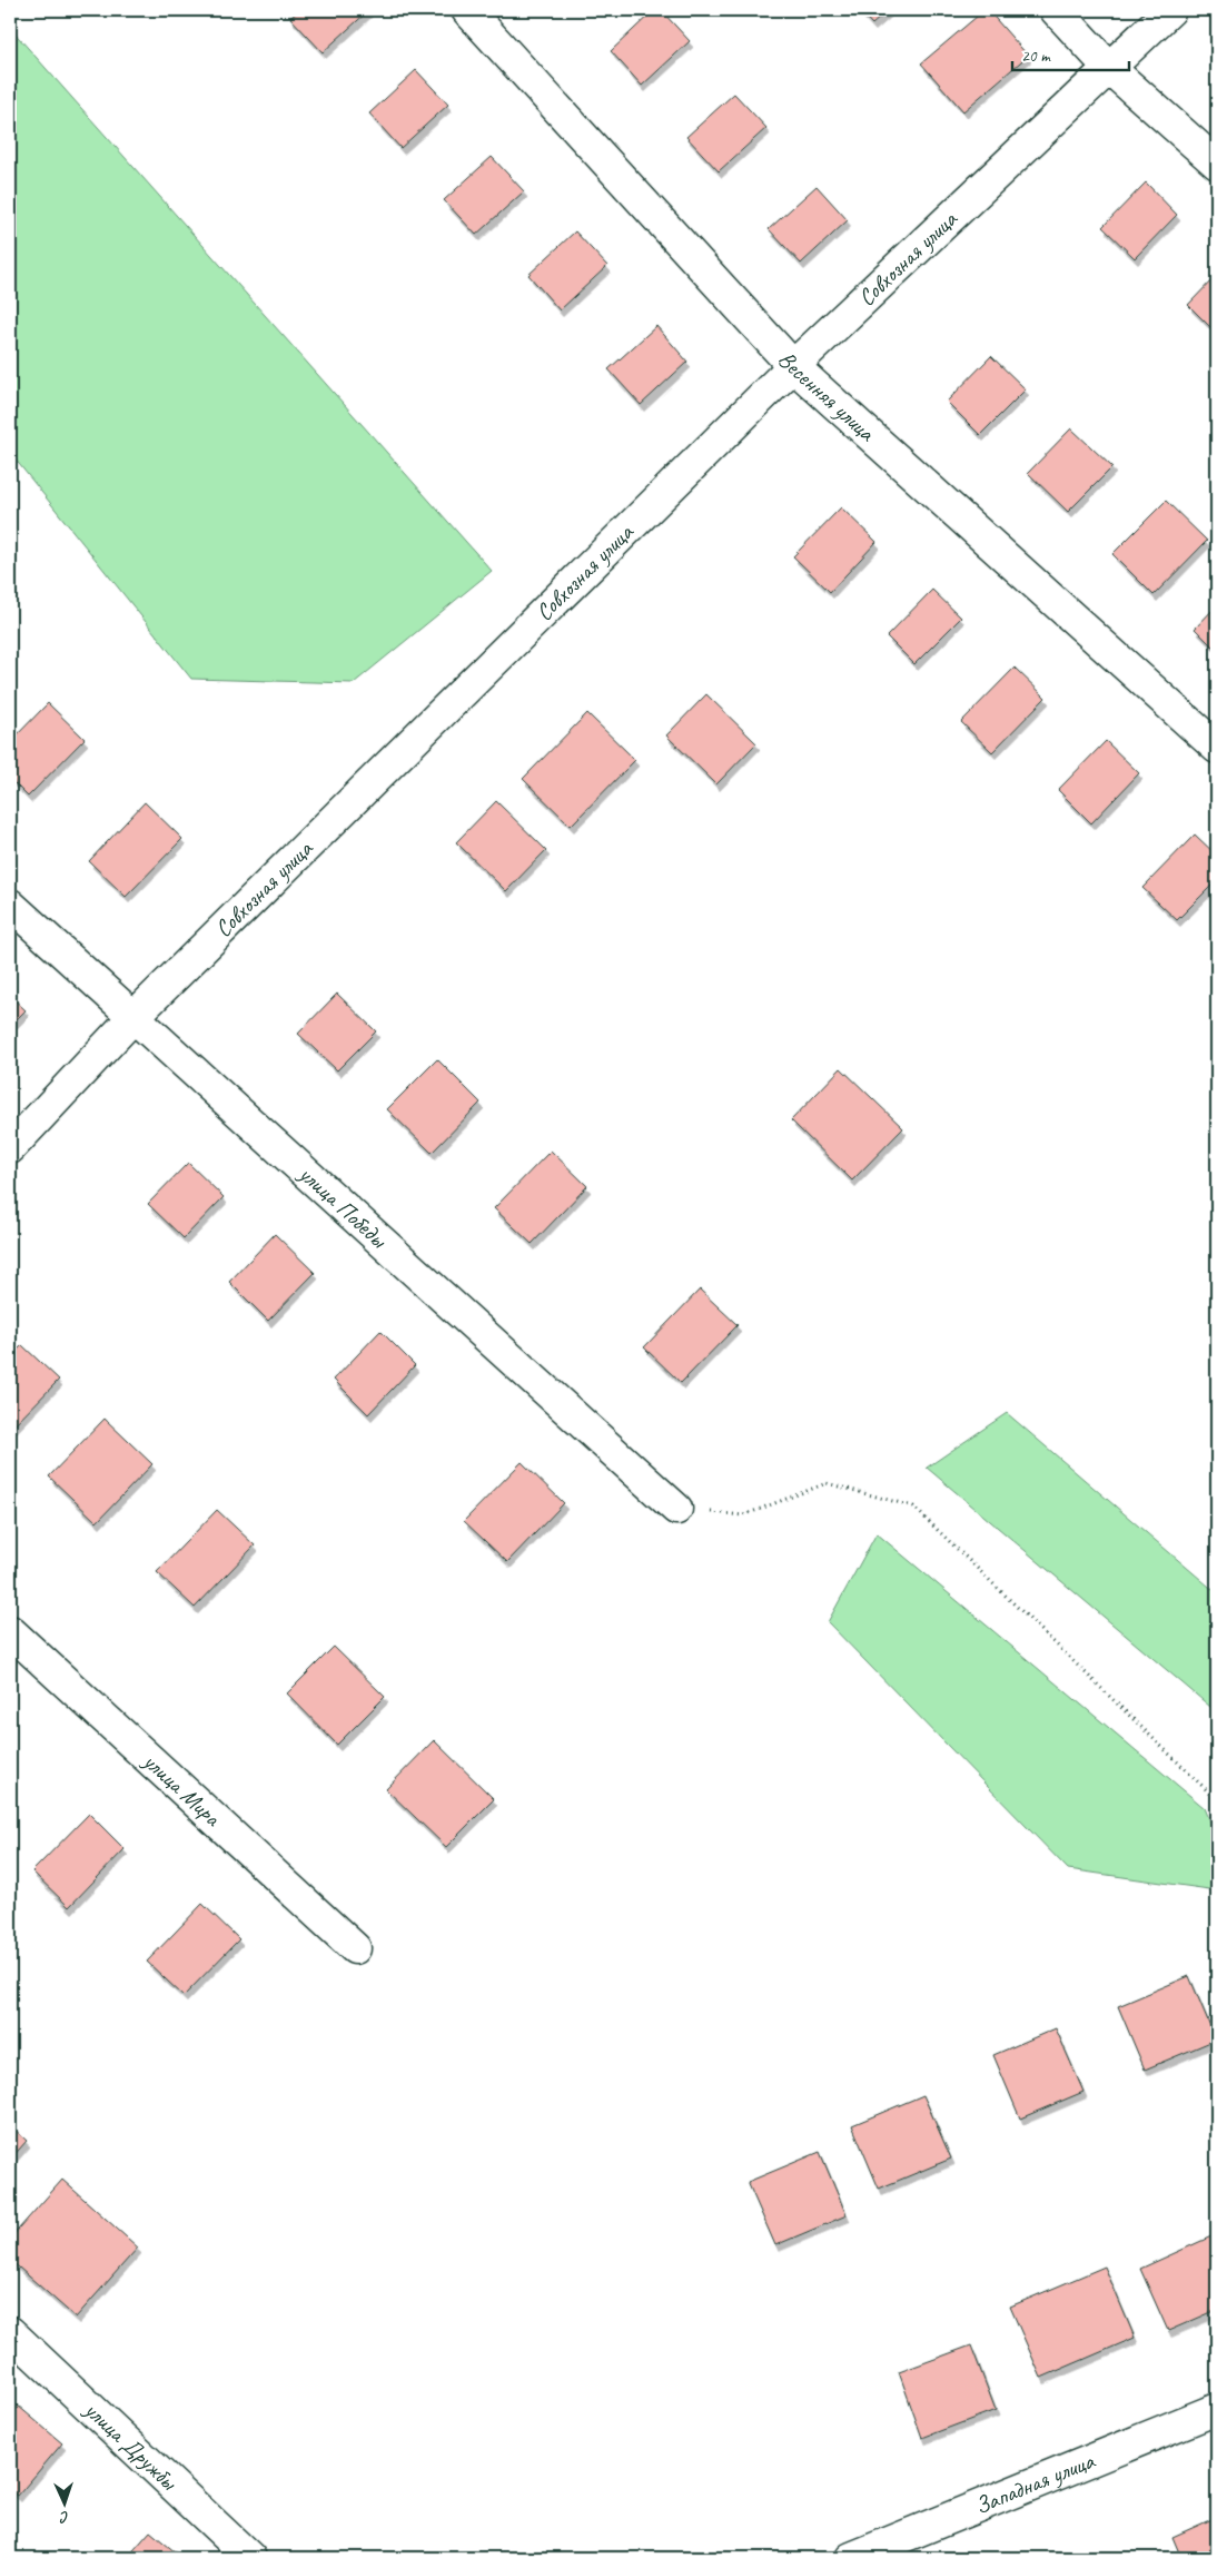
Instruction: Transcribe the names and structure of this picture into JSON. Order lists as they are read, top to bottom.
{
  "streets": {
    "street": [
      "Совхозная улица",
      "Весенняя улица",
      "улица Победы",
      "улица Мира",
      "улица Дружбы",
      "Западная улица"
    ]
  },
  "crossings": [
    ["Совхозная улица", "Весенняя улица"],
    ["Совхозная улица", "улица Победы"]
  ],
  "scale_bar": "20 m",
  "north": "bottom"
}
